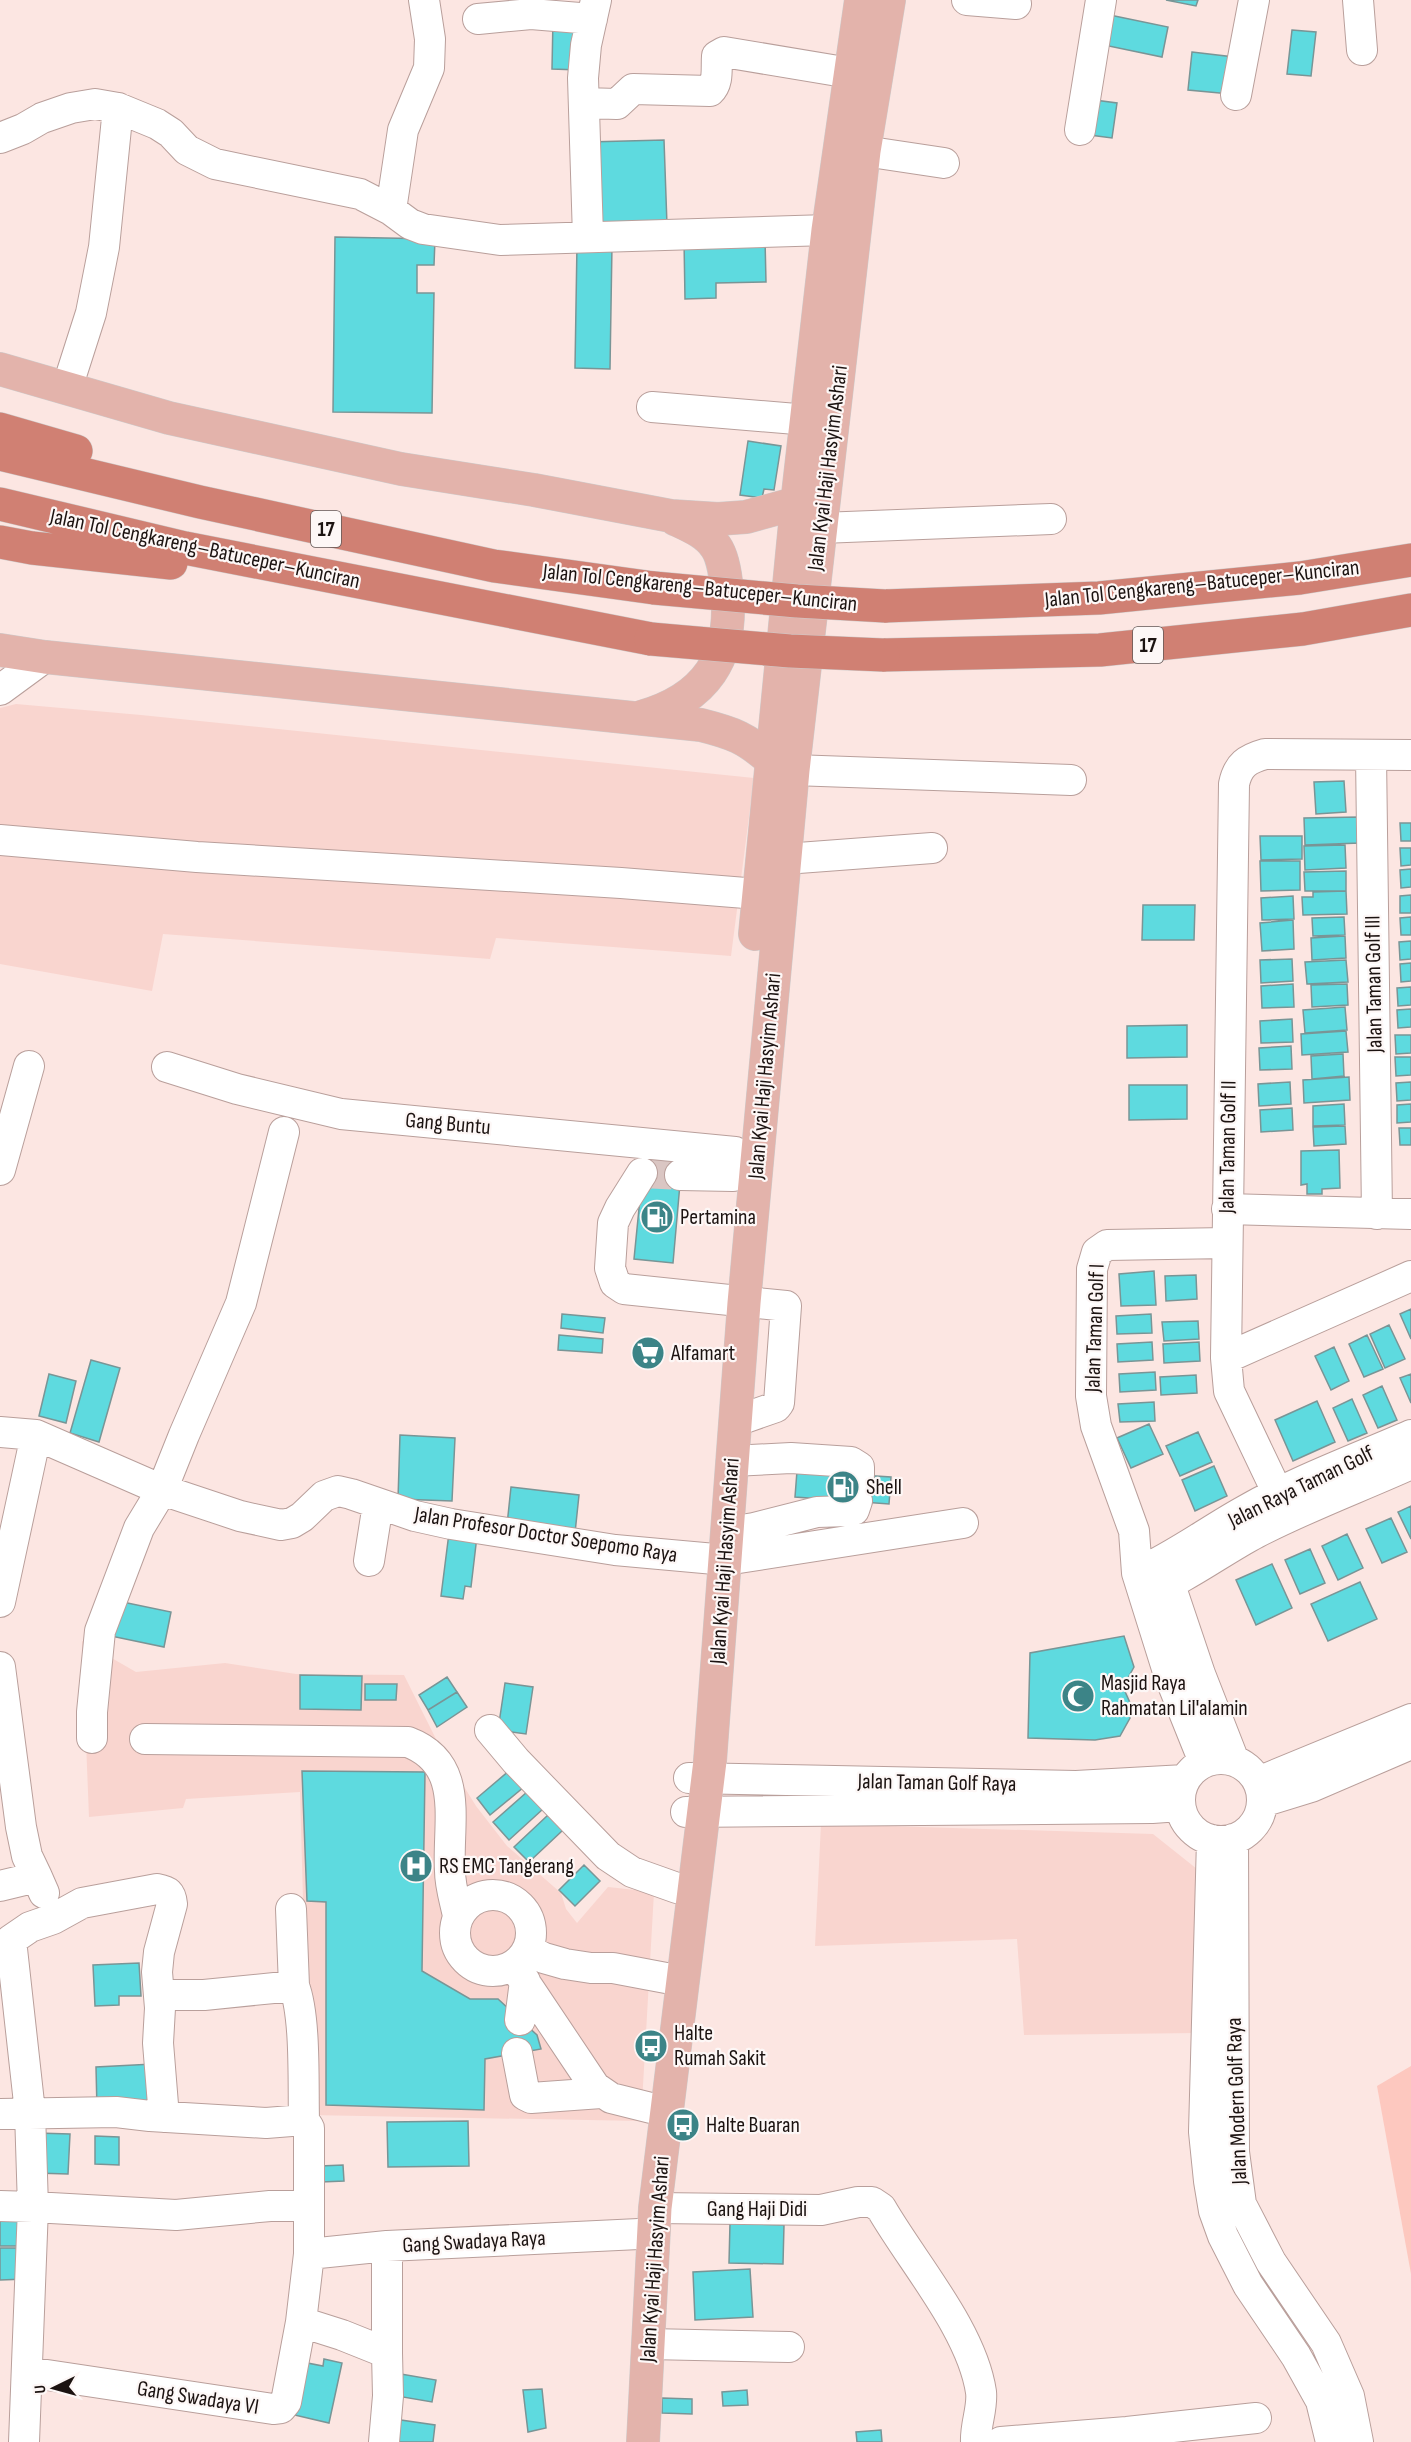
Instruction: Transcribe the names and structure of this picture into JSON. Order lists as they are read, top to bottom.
{
  "streets": {
    "highway": ["17", "Jalan Tol Cengkareng–Batuceper–Kunciran"],
    "main road": ["Jalan Kyai Haji Hasyim Ashari"],
    "street": [
      "Jalan Taman Golf III",
      "Gang Buntu",
      "Jalan Taman Golf II",
      "Jalan Taman Golf I",
      "Jalan Raya Taman Golf",
      "Jalan Profesor Doctor Soepomo Raya",
      "Jalan Taman Golf Raya",
      "Jalan Modern Golf Raya",
      "Gang Haji Didi",
      "Gang Swadaya Raya",
      "Gang Swadaya VI"
    ]
  },
  "crossings": [
    ["Jalan Kyai Haji Hasyim Ashari", "Gang Buntu"],
    ["Jalan Kyai Haji Hasyim Ashari", "Jalan Profesor Doctor Soepomo Raya"],
    ["Jalan Kyai Haji Hasyim Ashari", "Jalan Taman Golf Raya"],
    ["Jalan Kyai Haji Hasyim Ashari", "Gang Haji Didi"],
    ["Jalan Kyai Haji Hasyim Ashari", "Gang Swadaya Raya"],
    ["Jalan Taman Golf III", "Jalan Taman Golf II"],
    ["Jalan Taman Golf II", "Jalan Taman Golf I"],
    ["Jalan Taman Golf II", "Jalan Raya Taman Golf"],
    ["Jalan Taman Golf I", "Jalan Raya Taman Golf"],
    ["Jalan Taman Golf Raya", "Jalan Modern Golf Raya"],
    ["Gang Haji Didi", "Gang Swadaya Raya"]
  ],
  "places": {
    "fuel station": ["Pertamina", "Shell"],
    "supermarket": ["Alfamart"],
    "mosque": ["Masjid Raya Rahmatan Lil'alamin"],
    "hospital": ["RS EMC Tangerang"],
    "bus stop": ["Halte Rumah Sakit", "Halte Buaran"]
  },
  "north": "left"
}
